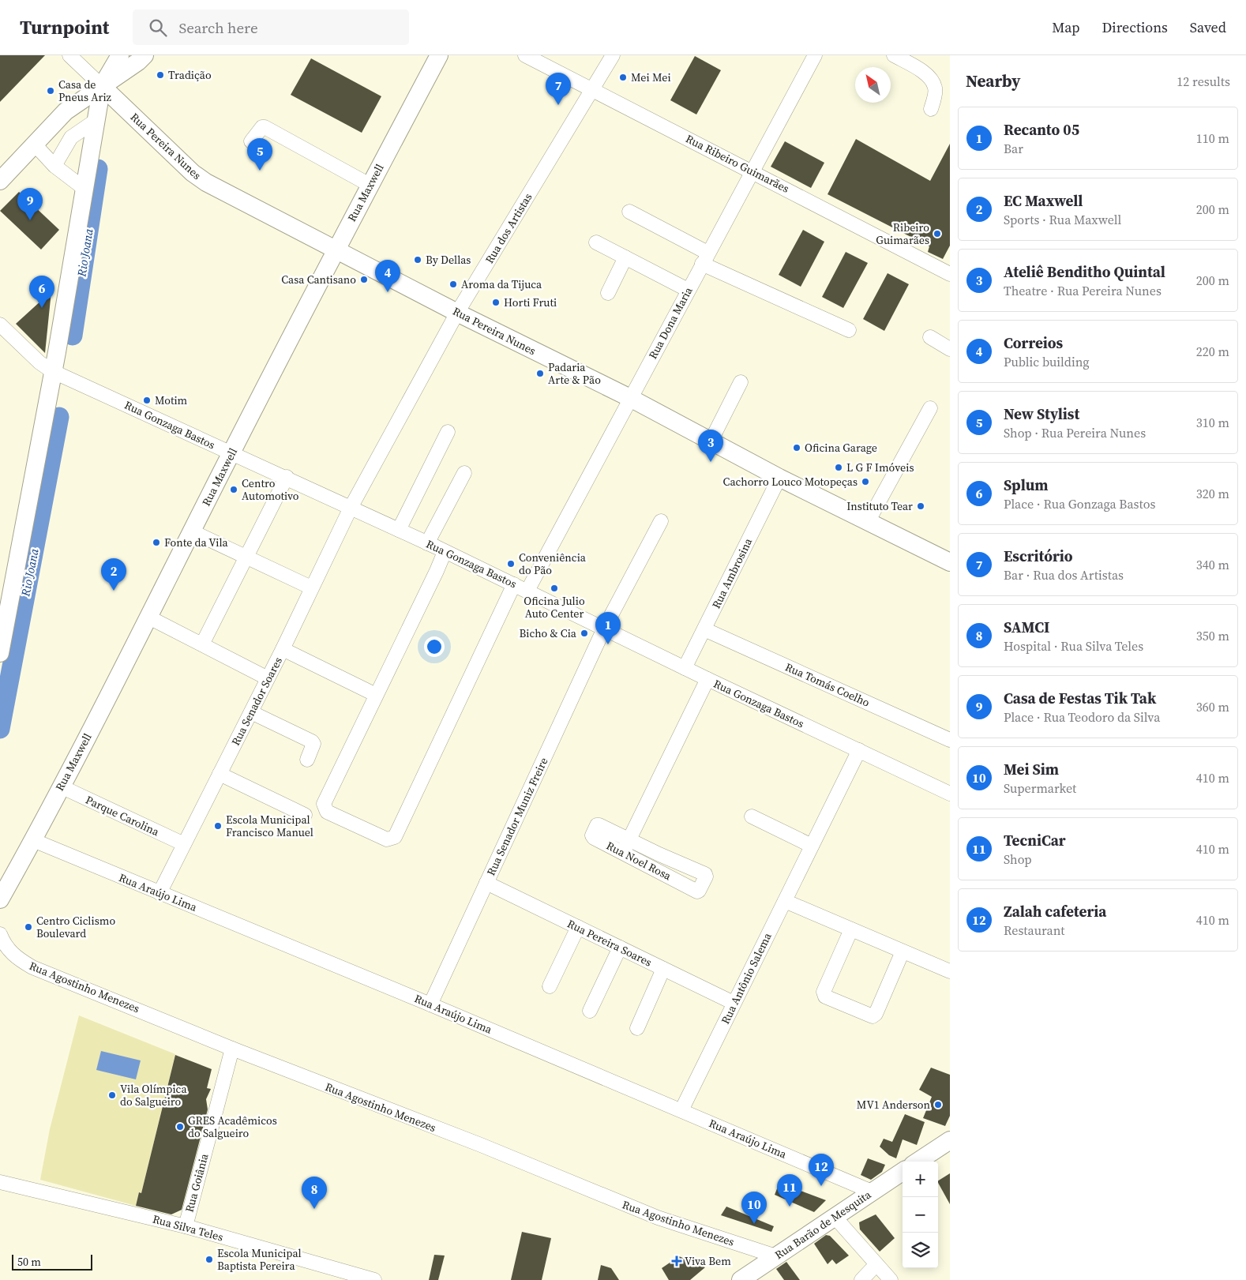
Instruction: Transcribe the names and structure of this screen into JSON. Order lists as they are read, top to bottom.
{
  "streets": {
    "main road": ["Rua Pereira Nunes", "Rua Maxwell", "Rua Barão de Mesquita"],
    "street": [
      "Rua Ribeiro Guimarães",
      "Rua dos Artistas",
      "Rua Dona Maria",
      "Rua Gonzaga Bastos",
      "Rua Ambrosina",
      "Rua Tomás Coelho",
      "Rua Senador Soares",
      "Parque Carolina",
      "Rua Senador Muniz Freire",
      "Rua Noel Rosa",
      "Rua Araújo Lima",
      "Rua Pereira Soares",
      "Rua Antônio Salema",
      "Rua Agostinho Menezes",
      "Rua Goiânia",
      "Rua Silva Teles"
    ]
  },
  "crossings": [
    ["Rua Pereira Nunes", "Rua Maxwell"],
    ["Rua Pereira Nunes", "Rua dos Artistas"],
    ["Rua Pereira Nunes", "Rua Dona Maria"],
    ["Rua Pereira Nunes", "Rua Ambrosina"],
    ["Rua Ribeiro Guimarães", "Rua dos Artistas"],
    ["Rua Ribeiro Guimarães", "Rua Dona Maria"],
    ["Rua Maxwell", "Rua Gonzaga Bastos"],
    ["Rua Maxwell", "Parque Carolina"],
    ["Rua Maxwell", "Rua Araújo Lima"],
    ["Rua dos Artistas", "Rua Gonzaga Bastos"],
    ["Rua dos Artistas", "Rua Senador Soares"],
    ["Rua Dona Maria", "Rua Gonzaga Bastos"],
    ["Rua Gonzaga Bastos", "Rua Ambrosina"],
    ["Rua Gonzaga Bastos", "Rua Senador Soares"],
    ["Rua Gonzaga Bastos", "Rua Senador Muniz Freire"],
    ["Rua Gonzaga Bastos", "Rua Antônio Salema"],
    ["Rua Ambrosina", "Rua Tomás Coelho"],
    ["Rua Senador Soares", "Parque Carolina"],
    ["Rua Senador Soares", "Rua Araújo Lima"],
    ["Rua Senador Muniz Freire", "Rua Araújo Lima"],
    ["Rua Senador Muniz Freire", "Rua Pereira Soares"],
    ["Rua Araújo Lima", "Rua Antônio Salema"],
    ["Rua Araújo Lima", "Rua Barão de Mesquita"],
    ["Rua Pereira Soares", "Rua Antônio Salema"],
    ["Rua Agostinho Menezes", "Rua Goiânia"],
    ["Rua Agostinho Menezes", "Rua Barão de Mesquita"],
    ["Rua Goiânia", "Rua Silva Teles"]
  ],
  "water": ["Rio Joana"],
  "places": {
    "other": [
      "Tradição",
      "Mei Mei",
      "Casa de Pneus Ariz",
      "Ribeiro Guimarães",
      "By Dellas",
      "Casa Cantisano",
      "Aroma da Tijuca",
      "Horti Fruti",
      "Padaria Arte & Pão",
      "Motim",
      "Oficina Garage",
      "L G F Imóveis",
      "Cachorro Louco Motopeças",
      "Centro Automotivo",
      "Instituto Tear",
      "Fonte da Vila",
      "Conveniência do Pão",
      "Oficina Julio Auto Center",
      "Bicho & Cia",
      "Escola Municipal Francisco Manuel",
      "Centro Ciclismo Boulevard",
      "Vila Olímpica do Salgueiro",
      "MV1 Anderson",
      "GRES Acadêmicos do Salgueiro",
      "Escola Municipal Baptista Pereira"
    ],
    "health": ["Viva Bem"]
  },
  "scale_bar": "50 m",
  "north": "top left",
  "page": {
    "header": "Turnpoint",
    "search": "Search here",
    "nav": ["Map", "Directions", "Saved"],
    "heading": ["Nearby", "12 results"],
    "pins": [
      "7",
      "5",
      "9",
      "4",
      "6",
      "3",
      "2",
      "1",
      "12",
      "11",
      "8",
      "10"
    ],
    "list": [
      {
        "mark": "1",
        "name": "Recanto 05",
        "note": "Bar",
        "value": "110 m"
      },
      {
        "mark": "2",
        "name": "EC Maxwell",
        "note": "Sports · Rua Maxwell",
        "value": "200 m"
      },
      {
        "mark": "3",
        "name": "Ateliê Benditho Quintal",
        "note": "Theatre · Rua Pereira Nunes",
        "value": "200 m"
      },
      {
        "mark": "4",
        "name": "Correios",
        "note": "Public building",
        "value": "220 m"
      },
      {
        "mark": "5",
        "name": "New Stylist",
        "note": "Shop · Rua Pereira Nunes",
        "value": "310 m"
      },
      {
        "mark": "6",
        "name": "Splum",
        "note": "Place · Rua Gonzaga Bastos",
        "value": "320 m"
      },
      {
        "mark": "7",
        "name": "Escritório",
        "note": "Bar · Rua dos Artistas",
        "value": "340 m"
      },
      {
        "mark": "8",
        "name": "SAMCI",
        "note": "Hospital · Rua Silva Teles",
        "value": "350 m"
      },
      {
        "mark": "9",
        "name": "Casa de Festas Tik Tak",
        "note": "Place · Rua Teodoro da Silva",
        "value": "360 m"
      },
      {
        "mark": "10",
        "name": "Mei Sim",
        "note": "Supermarket",
        "value": "410 m"
      },
      {
        "mark": "11",
        "name": "TecniCar",
        "note": "Shop",
        "value": "410 m"
      },
      {
        "mark": "12",
        "name": "Zalah cafeteria",
        "note": "Restaurant",
        "value": "410 m"
      }
    ],
    "map_buttons": ["+", "−"],
    "scale": "50 m"
  }
}
